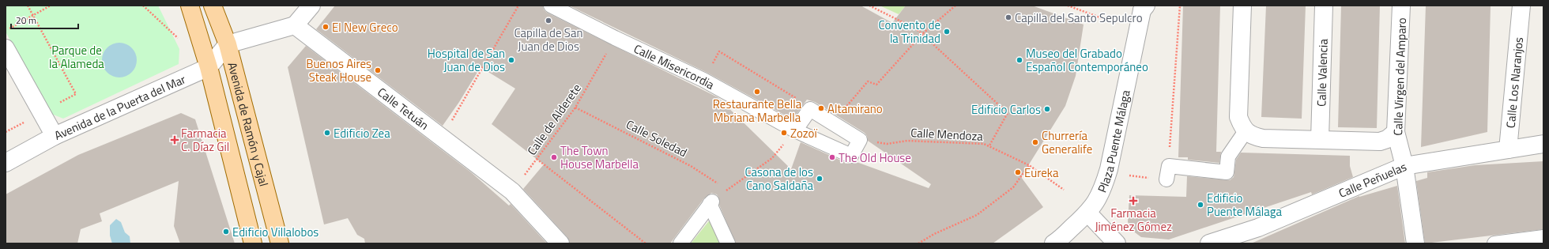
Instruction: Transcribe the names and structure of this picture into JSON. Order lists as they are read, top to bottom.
{
  "streets": {
    "main road": ["Avenida de Ramón y Cajal"],
    "street": [
      "Calle Misericordia",
      "Calle Valencia",
      "Calle Virgen del Amparo",
      "Calle Los Naranjos",
      "Avenida de la Puerta del Mar",
      "Calle Tetuán",
      "Plaza Puente Málaga",
      "Calle Peñuelas"
    ],
    "path": ["Calle de Alderete", "Calle Mendoza", "Calle Soledad"]
  },
  "crossings": [
    ["Calle Misericordia", "Calle de Alderete"],
    ["Calle Misericordia", "Calle Mendoza"],
    ["Calle Virgen del Amparo", "Calle Peñuelas"],
    ["Calle Los Naranjos", "Calle Peñuelas"],
    ["Avenida de la Puerta del Mar", "Avenida de Ramón y Cajal"],
    ["Calle Tetuán", "Calle de Alderete"],
    ["Calle de Alderete", "Calle Soledad"]
  ],
  "parks": ["Parque de la Alameda"],
  "places": {
    "other": [
      "Capilla del Santo Sepulcro",
      "Capilla de San Juan de Dios",
      "El New Greco",
      "Convento de la Trinidad",
      "Hospital de San Juan de Dios",
      "Museo del Grabado Español Contemporáneo",
      "Buenos Aires Steak House",
      "Restaurante Bella Mbriana Marbella",
      "Altamirano",
      "Edificio Carlos",
      "Edificio Zea",
      "Zozoï",
      "Churrería Generalife",
      "The Town House Marbella",
      "The Old House",
      "Eureka",
      "Casona de los Cano Saldaña",
      "Edificio Puente Málaga",
      "Edificio Villalobos"
    ],
    "health": ["Farmacia C. Díaz Gil", "Farmacia Jiménez Gómez"]
  },
  "scale_bar": "20 m"
}
